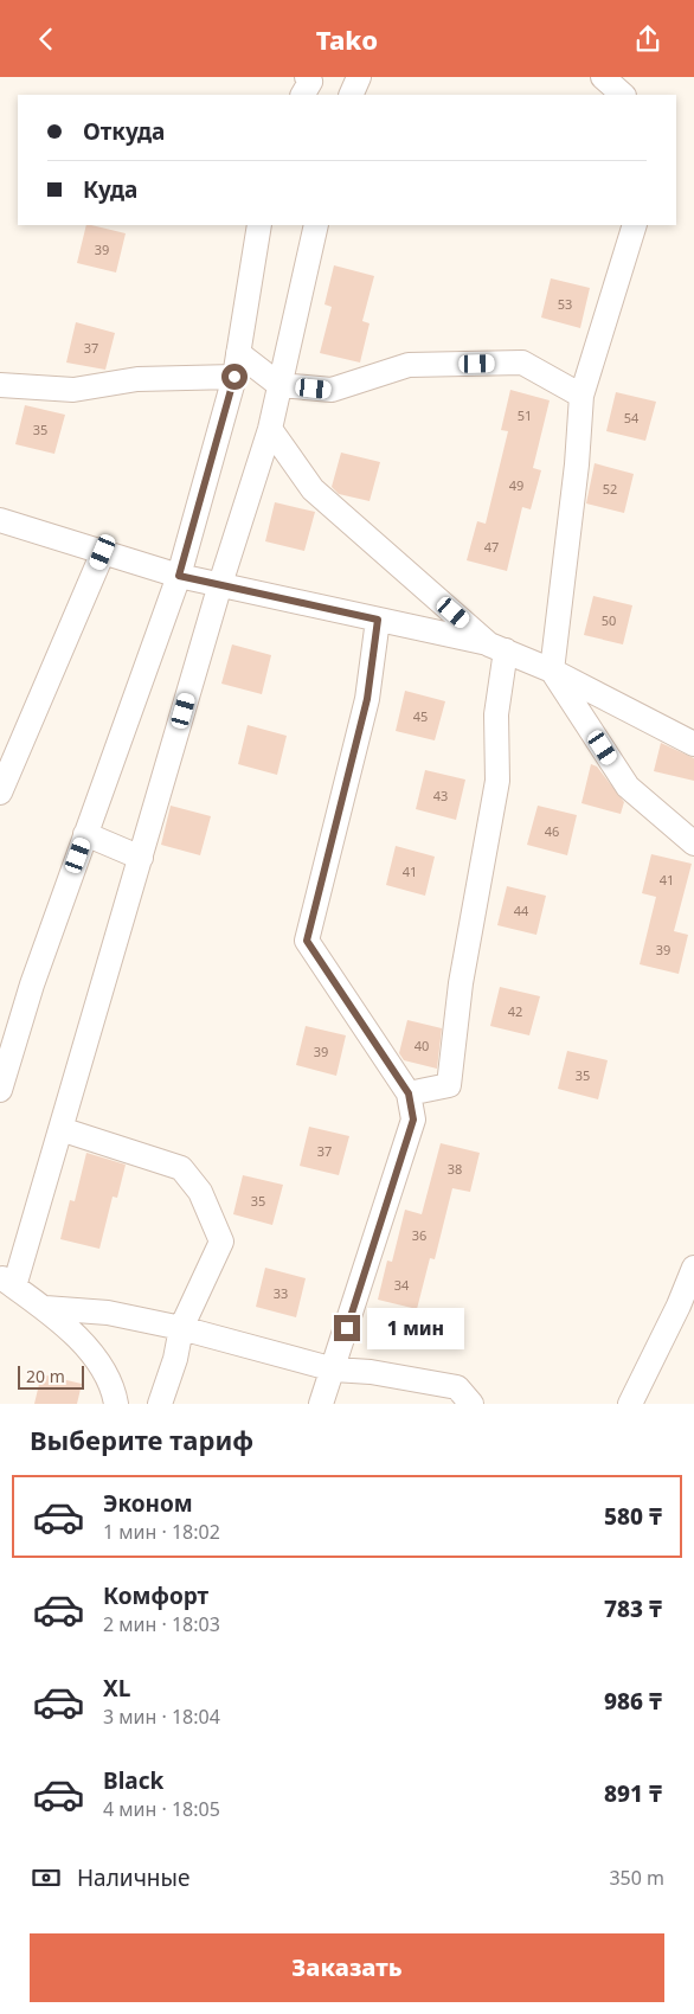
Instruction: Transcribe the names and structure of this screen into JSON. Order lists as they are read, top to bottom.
{
  "house_numbers": [
    "39",
    "53",
    "37",
    "51",
    "54",
    "35",
    "49",
    "52",
    "47",
    "50",
    "45",
    "43",
    "46",
    "41",
    "41",
    "44",
    "39",
    "42",
    "40",
    "39",
    "35",
    "37",
    "38",
    "35",
    "36",
    "34",
    "33"
  ],
  "scale_bar": "20 m",
  "page": {
    "header": "Tako",
    "banner": ["Откуда", "Куда"],
    "bubble": "1 мин",
    "scale": "20 m",
    "heading": "Выберите тариф",
    "list": [
      {
        "name": "Эконом",
        "note": "1 мин · 18:02",
        "value": "580 ₸"
      },
      {
        "name": "Комфорт",
        "note": "2 мин · 18:03",
        "value": "783 ₸"
      },
      {
        "name": "XL",
        "note": "3 мин · 18:04",
        "value": "986 ₸"
      },
      {
        "name": "Black",
        "note": "4 мин · 18:05",
        "value": "891 ₸"
      }
    ],
    "pay": ["Наличные", "350 m"],
    "buttons": "Заказать"
  }
}
